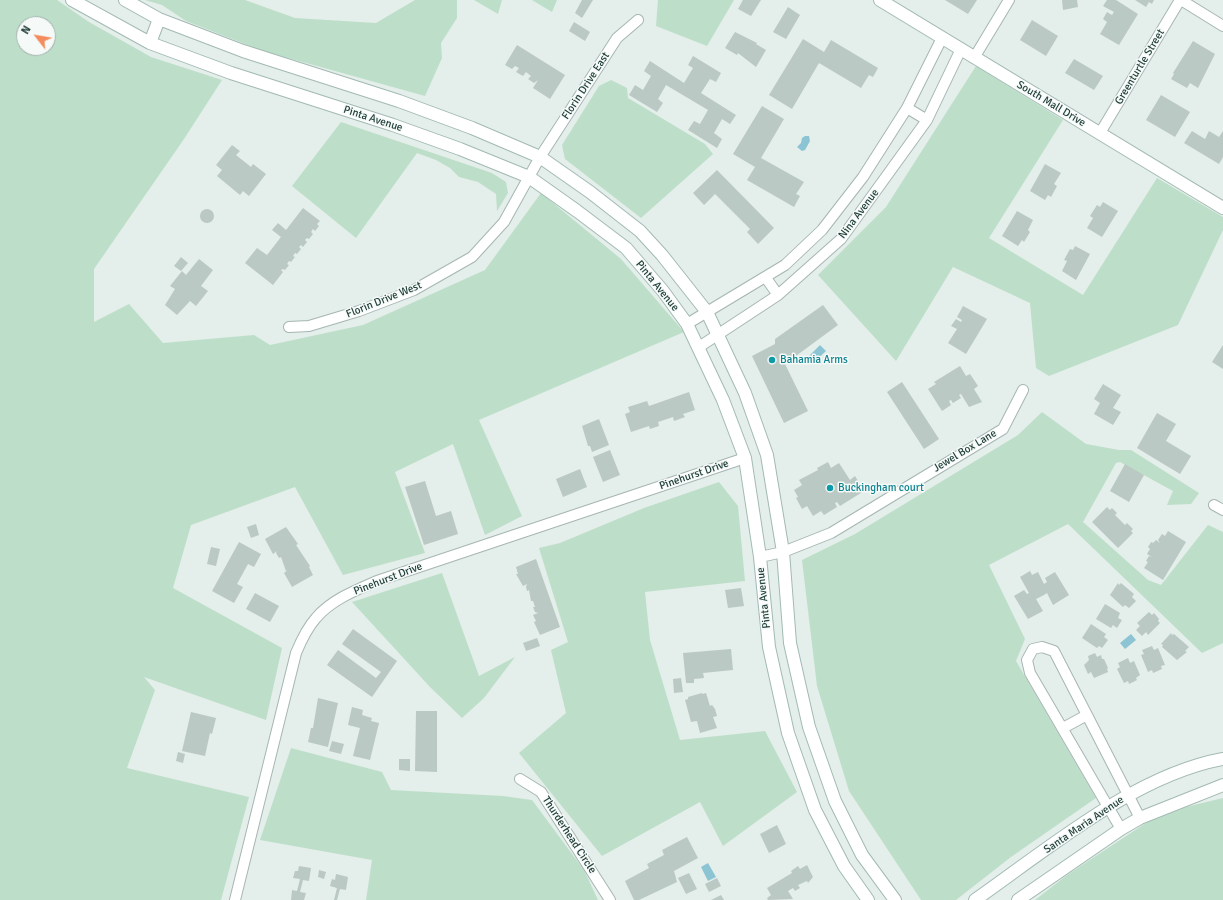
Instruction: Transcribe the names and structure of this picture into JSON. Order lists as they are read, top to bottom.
{
  "streets": {
    "street": [
      "Greenturtle Street",
      "Florin Drive East",
      "South Mall Drive",
      "Pinta Avenue",
      "Nina Avenue",
      "Florin Drive West",
      "Jewel Box Lane",
      "Pinehurst Drive",
      "Santa Maria Avenue",
      "Thurderhead Circle"
    ]
  },
  "crossings": [
    ["Greenturtle Street", "South Mall Drive"],
    ["Florin Drive East", "Pinta Avenue"],
    ["Florin Drive East", "Florin Drive West"],
    ["South Mall Drive", "Nina Avenue"],
    ["Pinta Avenue", "Nina Avenue"],
    ["Pinta Avenue", "Florin Drive West"],
    ["Pinta Avenue", "Jewel Box Lane"],
    ["Pinta Avenue", "Pinehurst Drive"]
  ],
  "places": ["Bahamia Arms", "Buckingham court"],
  "north": "top left"
}
